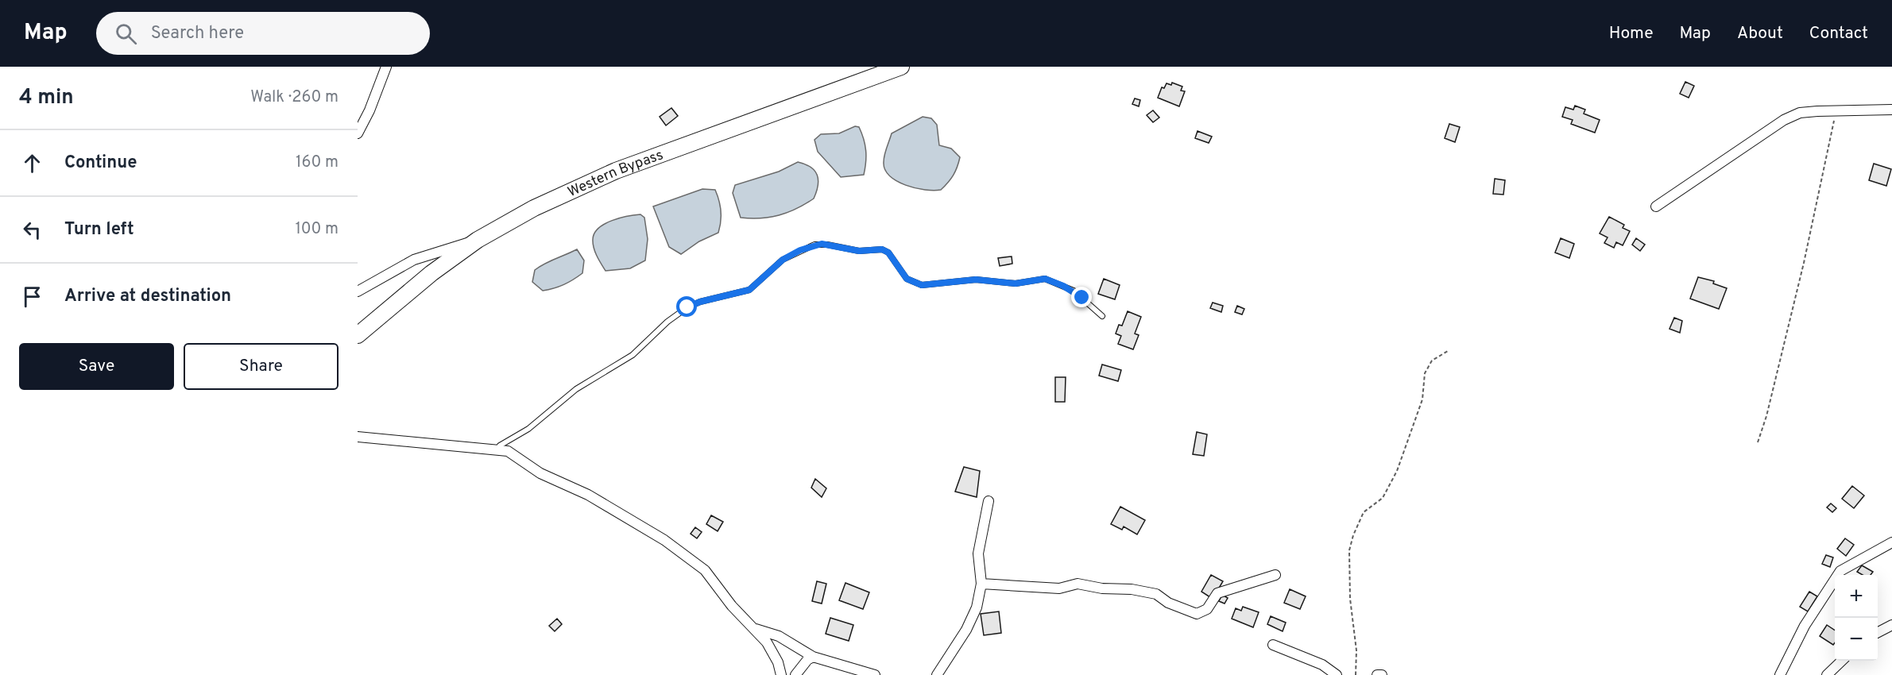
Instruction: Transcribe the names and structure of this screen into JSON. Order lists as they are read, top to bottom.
{
  "streets": {
    "main road": ["Western Bypass"]
  },
  "page": {
    "header": "Map",
    "search": "Search here",
    "nav": [
      "Home",
      "Map",
      "About",
      "Contact"
    ],
    "heading": ["4 min", "Walk · 260 m"],
    "list": [
      ["Continue", "160 m"],
      ["Turn left", "100 m"],
      "Arrive at destination"
    ],
    "buttons": ["Save", "Share"],
    "map_buttons": ["+", "−"]
  }
}
